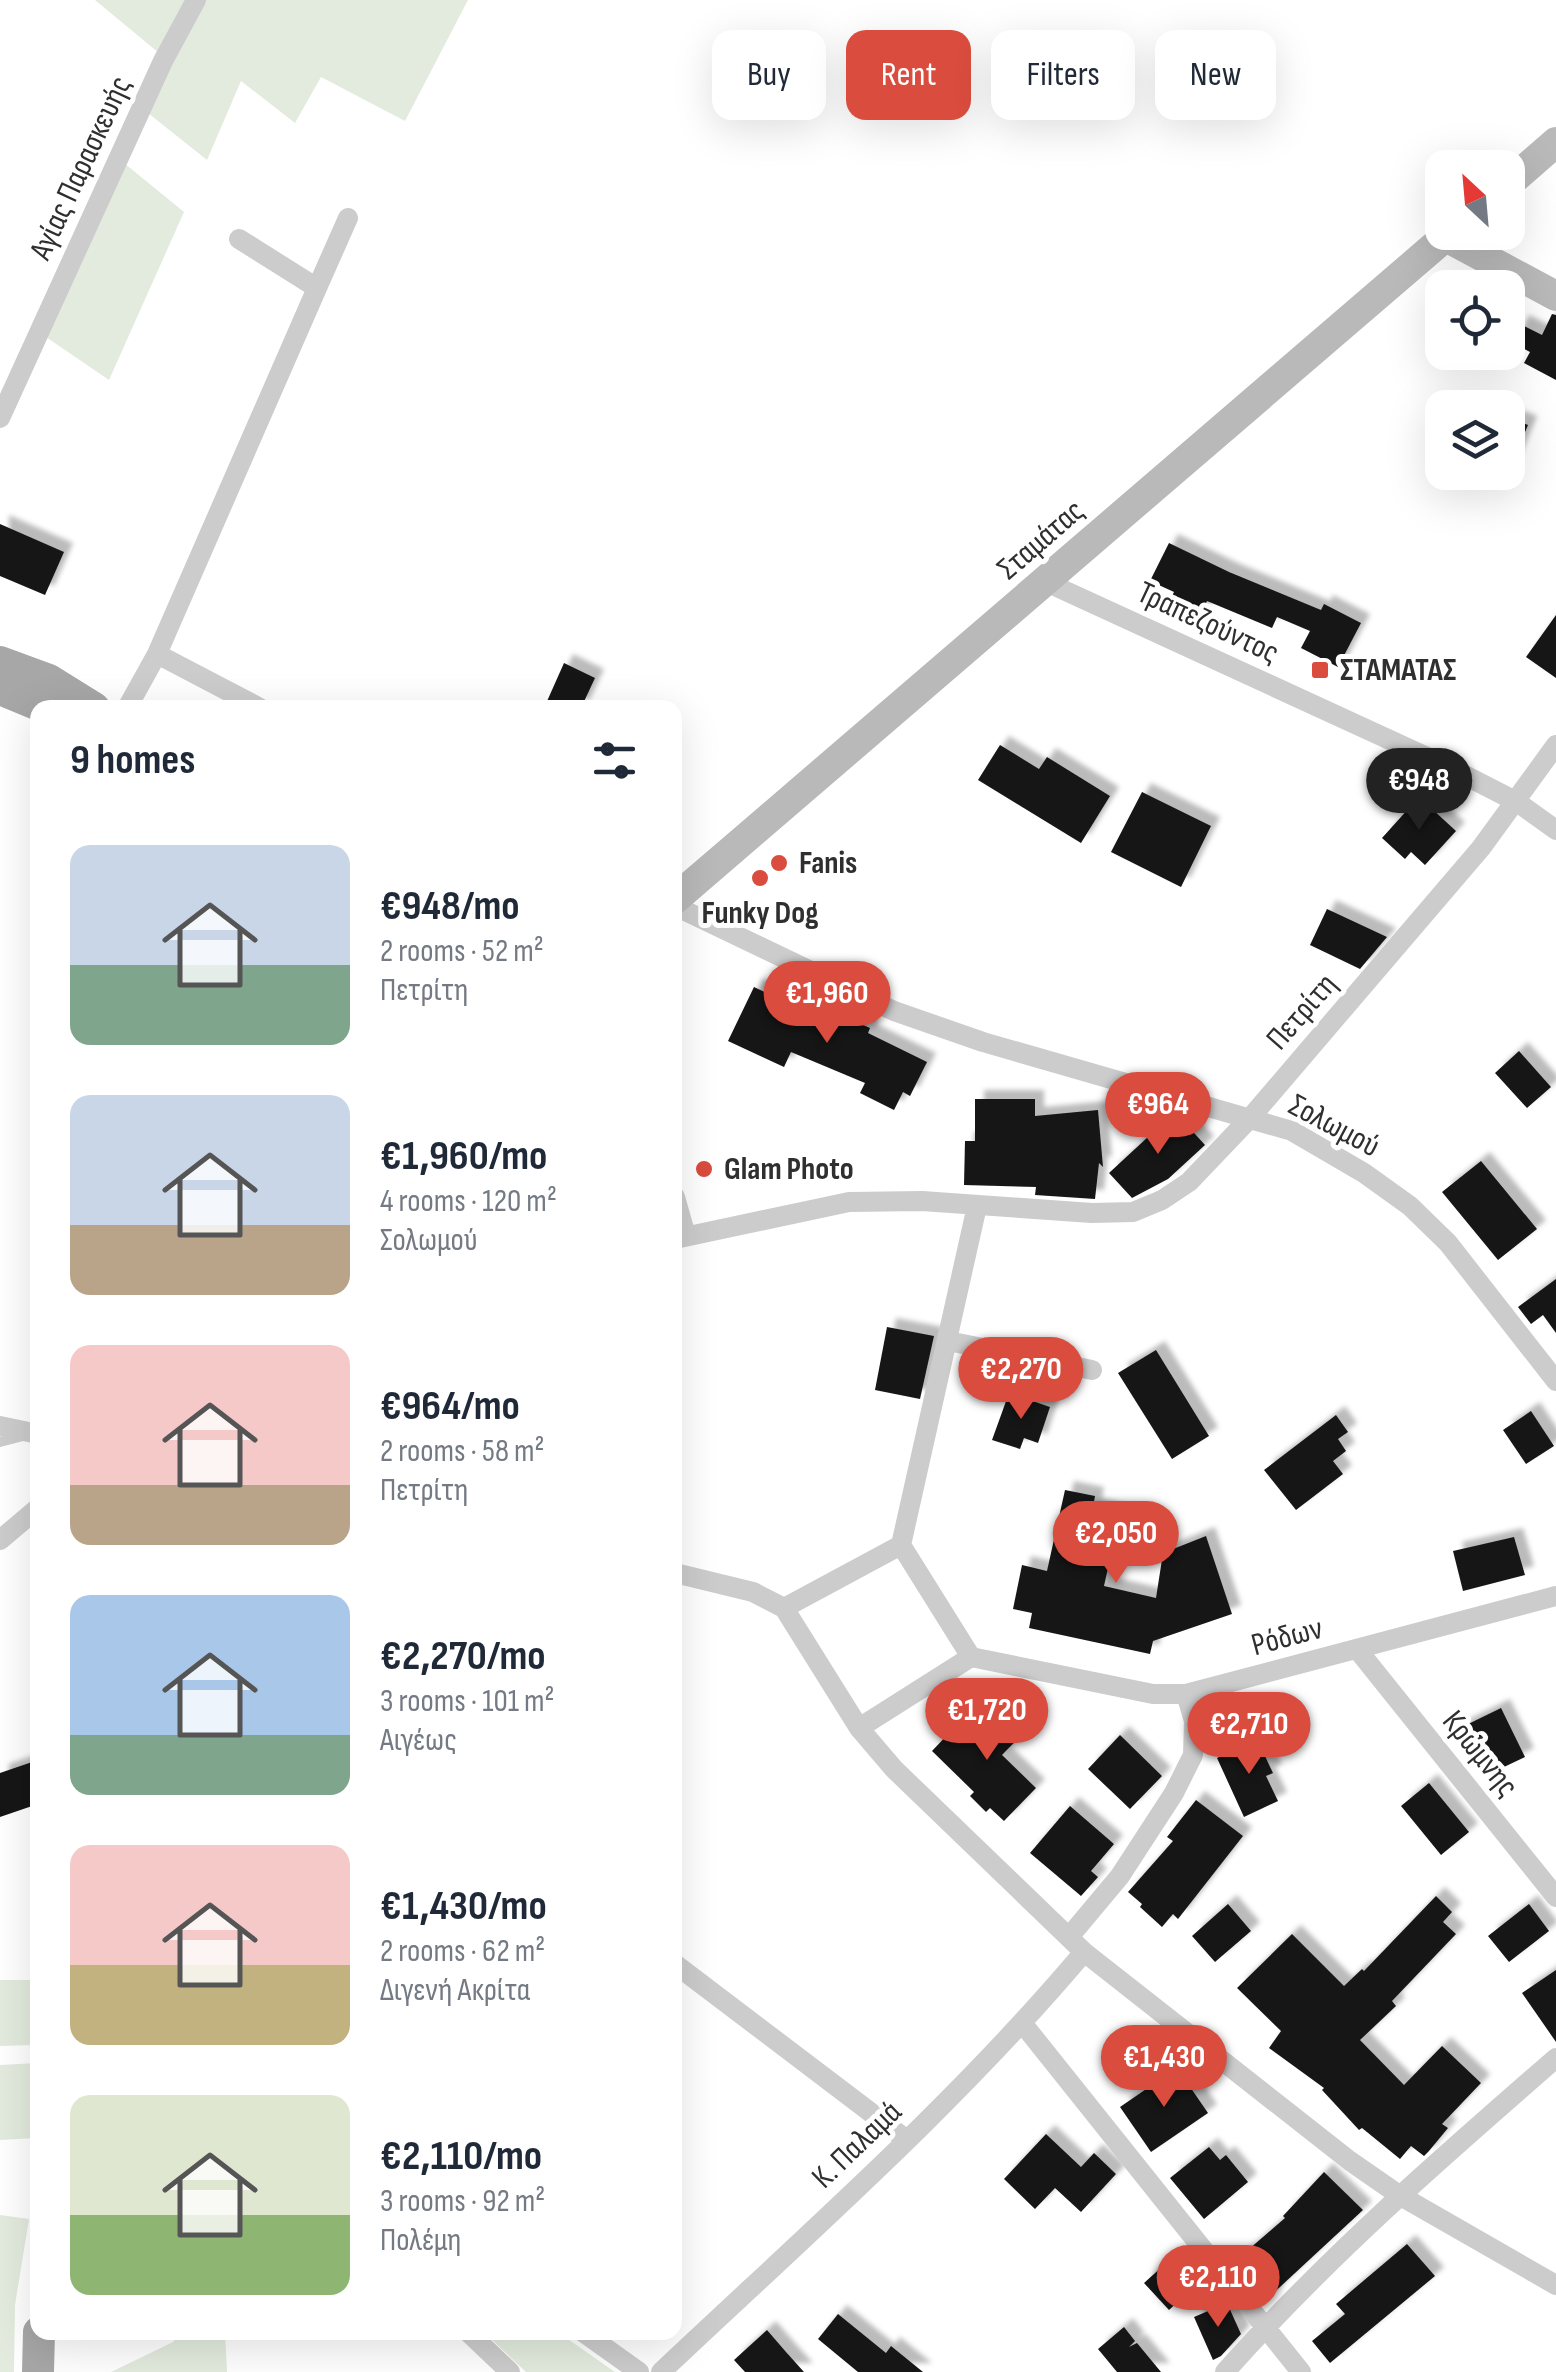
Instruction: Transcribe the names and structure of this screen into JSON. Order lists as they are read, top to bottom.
{
  "streets": {
    "street": [
      "Αγίας Παρασκευής",
      "Σταμάτας",
      "Τραπεζούντος",
      "Πετρίτη",
      "Σολωμού",
      "Ρόδων",
      "Κρώμνης",
      "Κ. Παλαμά"
    ]
  },
  "crossings": [
    ["Σταμάτας", "Τραπεζούντος"],
    ["Τραπεζούντος", "Πετρίτη"],
    ["Πετρίτη", "Σολωμού"],
    ["Ρόδων", "Κρώμνης"],
    ["Ρόδων", "Κ. Παλαμά"]
  ],
  "places": {
    "transit": ["ΣΤΑΜΑΤΑΣ"],
    "other": ["Fanis", "Funky Dog", "Glam Photo"]
  },
  "north": "top left",
  "page": {
    "chip": [
      "Buy",
      "Rent",
      "Filters",
      "New"
    ],
    "heading": "9 homes",
    "price": [
      "€948",
      "€1,960",
      "€964",
      "€2,270",
      "€2,050",
      "€1,720",
      "€2,710",
      "€1,430",
      "€2,110"
    ],
    "list": [
      {
        "name": "€948/mo",
        "note": "2 rooms · 52 m² · Πετρίτη"
      },
      {
        "name": "€1,960/mo",
        "note": "4 rooms · 120 m² · Σολωμού"
      },
      {
        "name": "€964/mo",
        "note": "2 rooms · 58 m² · Πετρίτη"
      },
      {
        "name": "€2,270/mo",
        "note": "3 rooms · 101 m² · Αιγέως"
      },
      {
        "name": "€1,430/mo",
        "note": "2 rooms · 62 m² · Διγενή Ακρίτα"
      },
      {
        "name": "€2,110/mo",
        "note": "3 rooms · 92 m² · Πολέμη"
      }
    ]
  }
}
